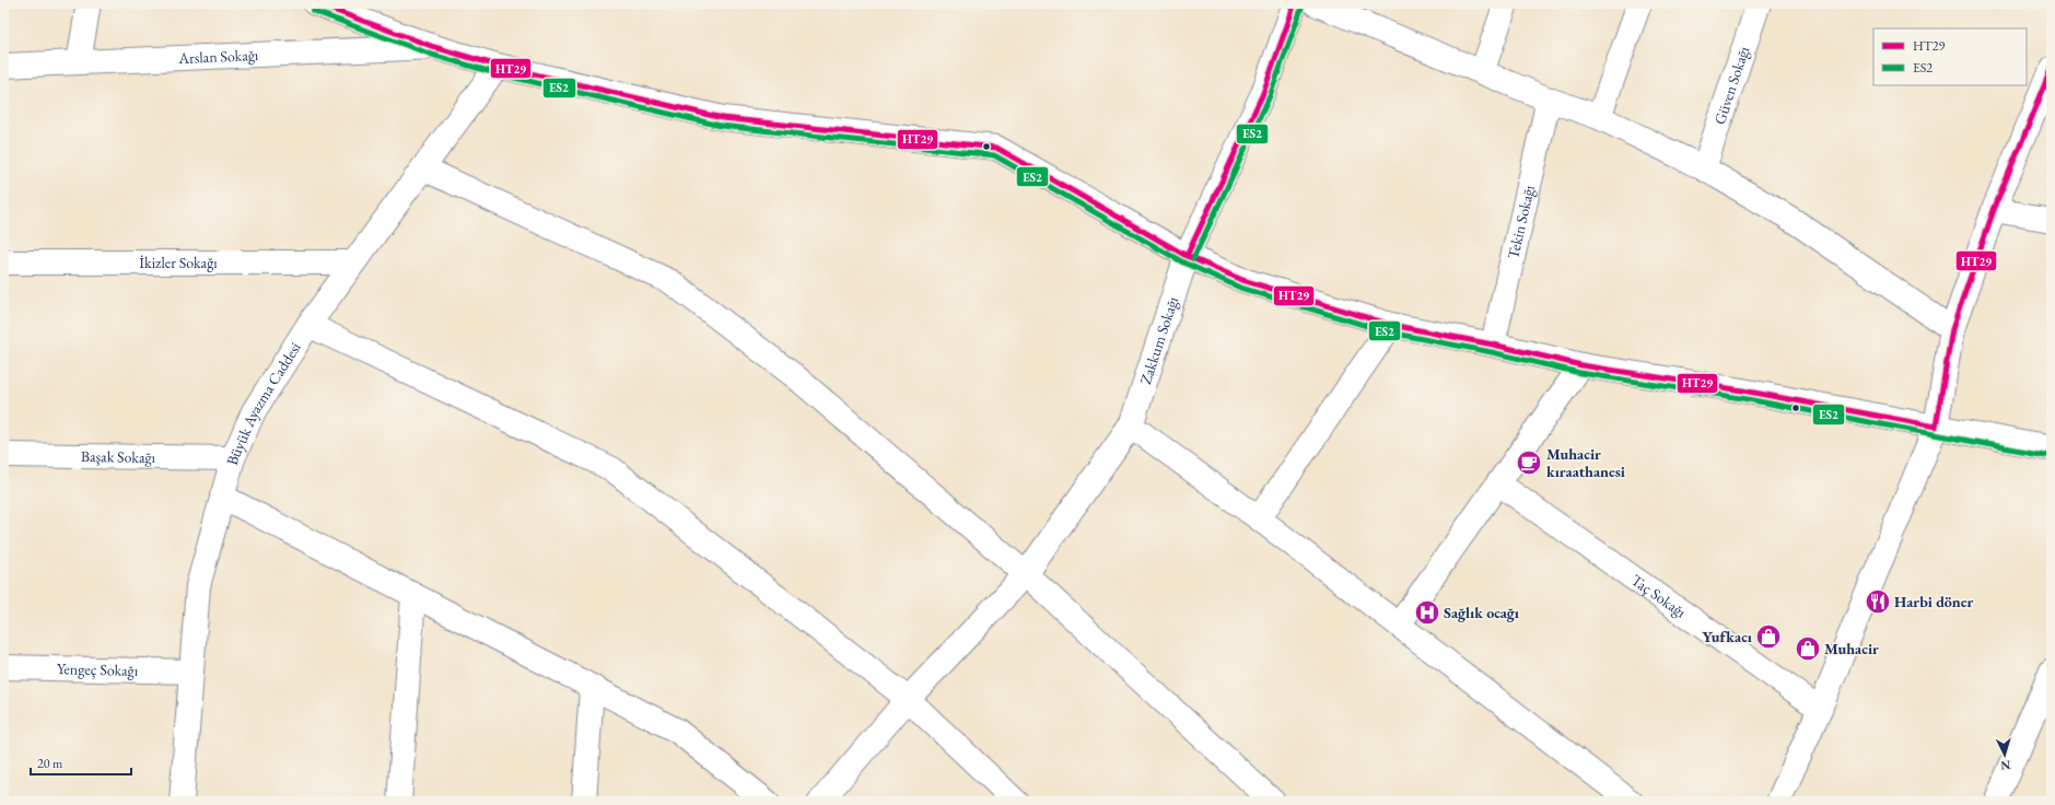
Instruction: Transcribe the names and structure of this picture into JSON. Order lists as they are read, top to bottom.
{
  "streets": {
    "street": [
      "Arslan Sokağı",
      "Güven Sokağı",
      "Tekin Sokağı",
      "İkizler Sokağı",
      "Zakkum Sokağı",
      "Büyük Ayazma Caddesi",
      "Başak Sokağı",
      "Taç Sokağı",
      "Yengeç Sokağı"
    ]
  },
  "crossings": [
    ["İkizler Sokağı", "Büyük Ayazma Caddesi"],
    ["Büyük Ayazma Caddesi", "Başak Sokağı"],
    ["Büyük Ayazma Caddesi", "Yengeç Sokağı"]
  ],
  "places": {
    "cafe": ["Muhacir kıraathanesi"],
    "restaurant": ["Harbi döner"],
    "hospital": ["Sağlık ocağı"],
    "shop": ["Yufkacı", "Muhacir"]
  },
  "lines": ["transit line HT29", "transit line ES2"],
  "legend": ["HT29", "ES2"],
  "scale_bar": "20 m",
  "north": "bottom"
}
